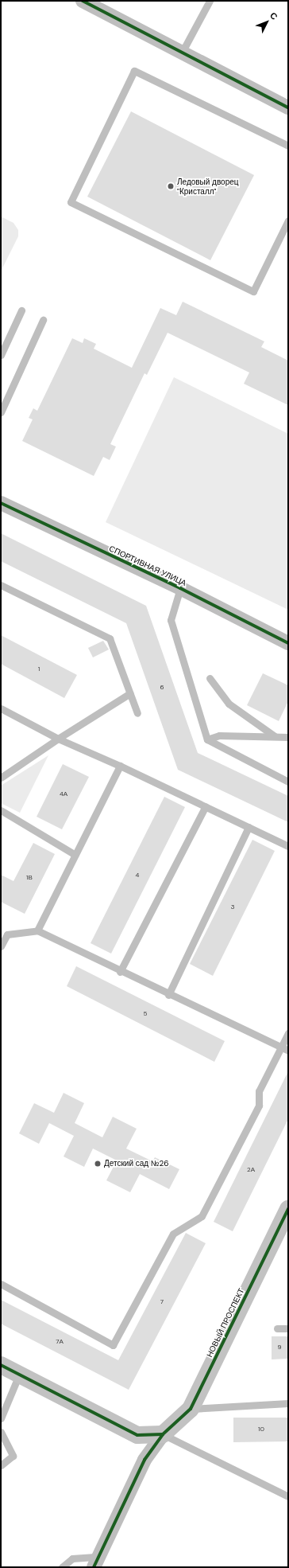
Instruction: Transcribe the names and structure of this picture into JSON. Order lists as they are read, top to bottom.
{
  "streets": {
    "street": ["СПОРТИВНАЯ УЛИЦА", "НОВЫЙ ПРОСПЕКТ"]
  },
  "places": ["Ледовый дворец \"Кристалл\"", "Детский сад №26"],
  "house_numbers": [
    "1",
    "6",
    "4А",
    "4",
    "1В",
    "3",
    "5",
    "2А",
    "7",
    "7А",
    "9",
    "10"
  ],
  "north": "top right"
}
